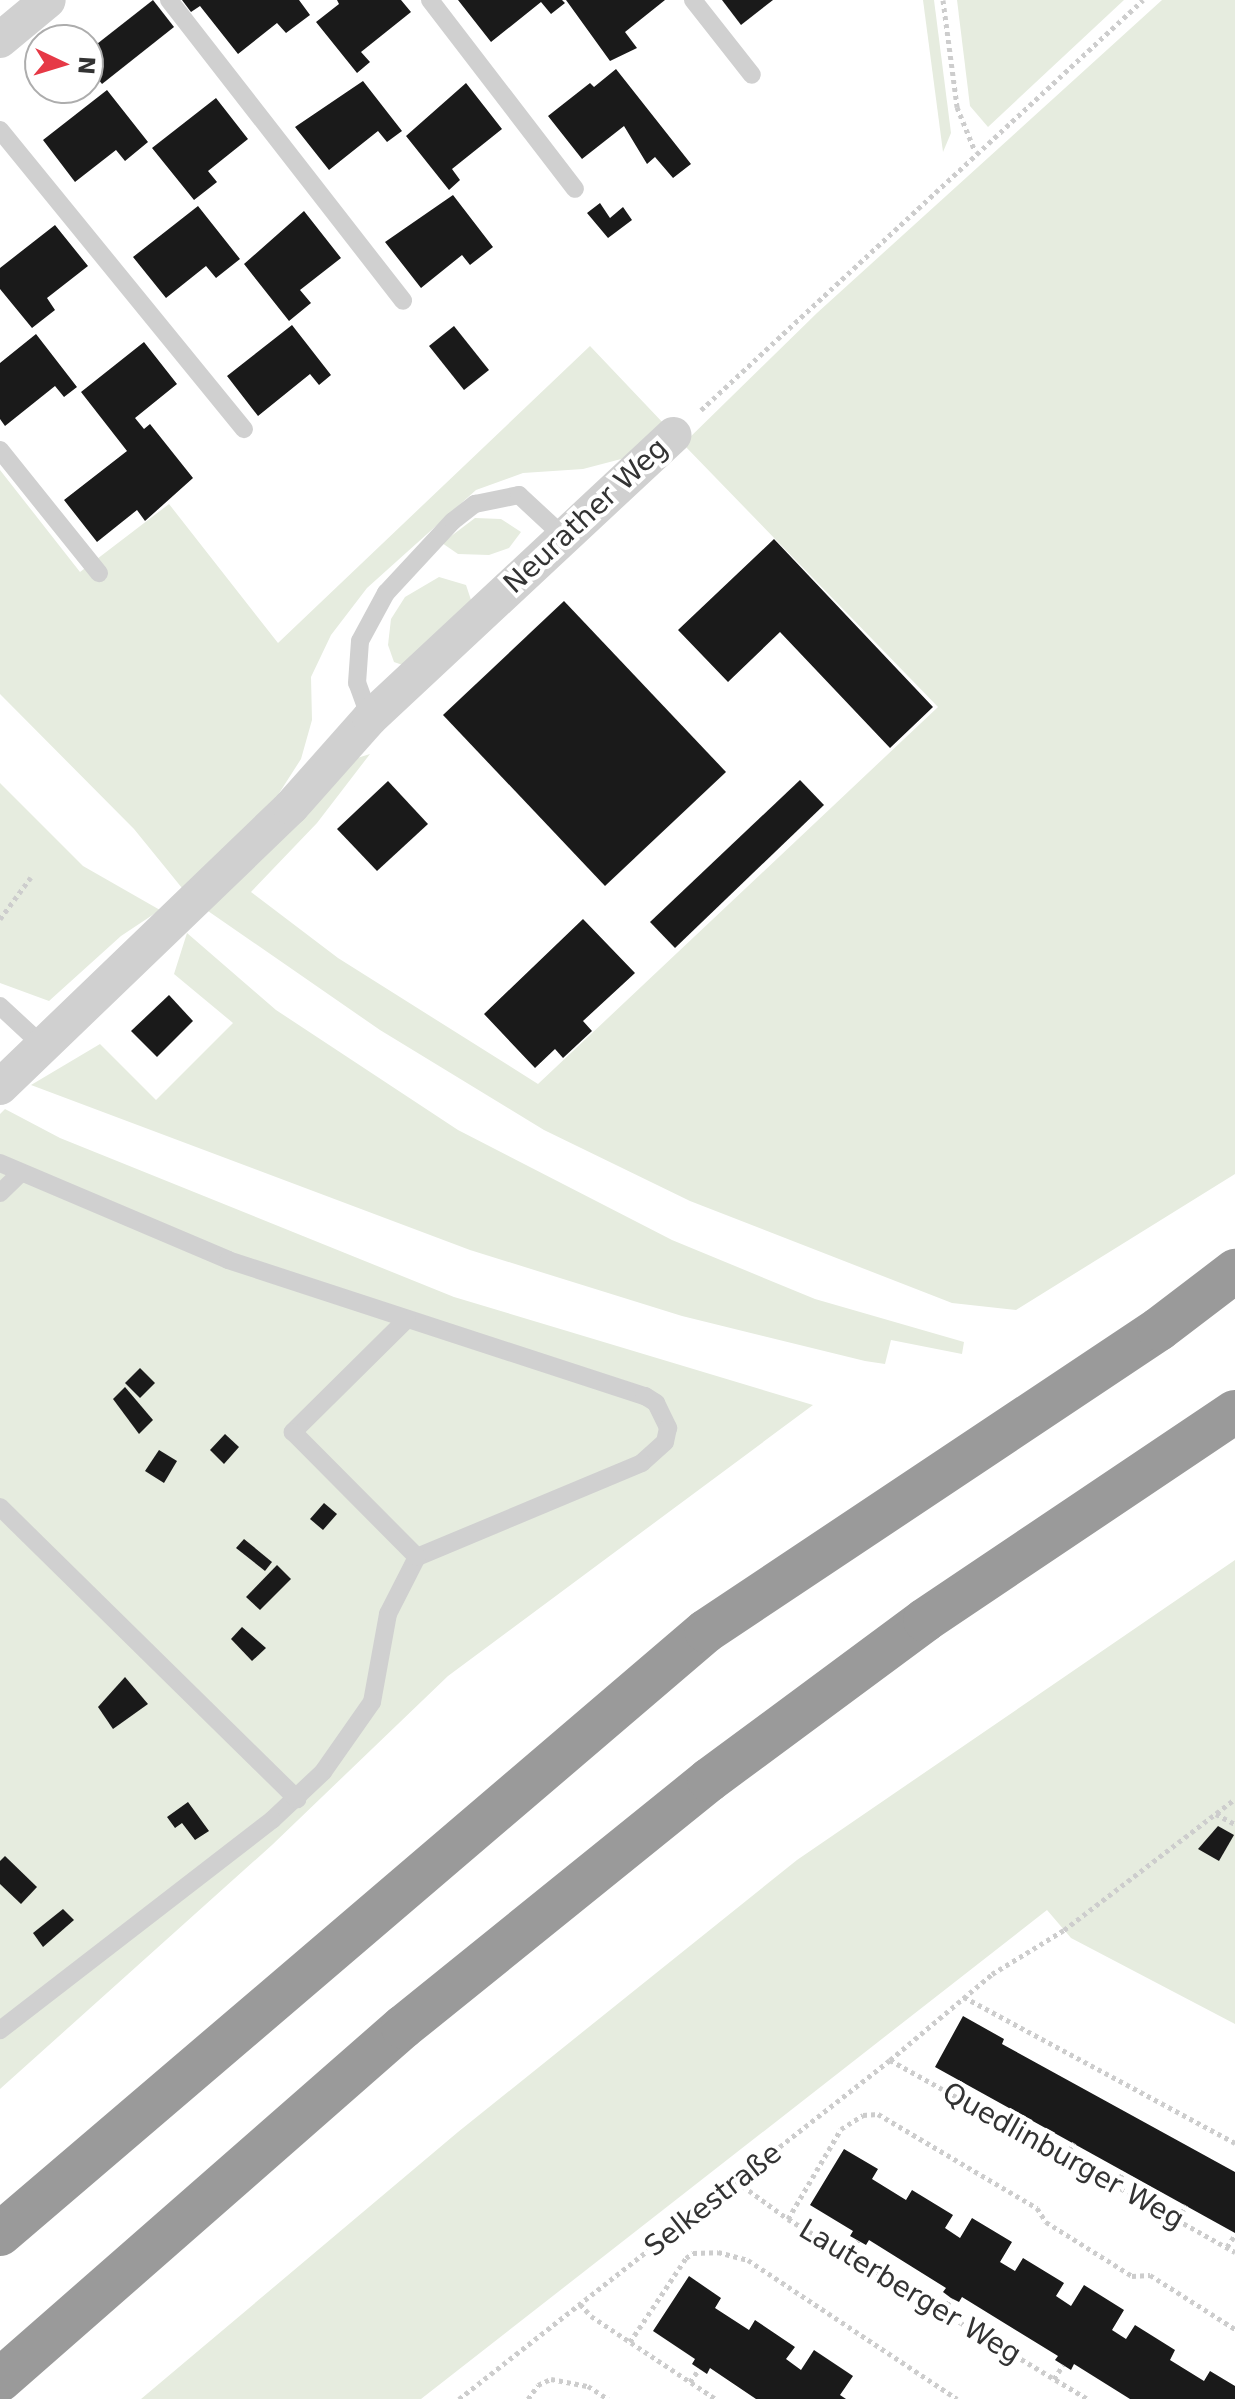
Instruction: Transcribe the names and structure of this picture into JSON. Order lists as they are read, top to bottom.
{
  "streets": {
    "street": ["Neurather Weg"],
    "path": ["Quedlinburger Weg", "Selkestraße", "Lauterberger Weg"]
  },
  "crossings": [
    ["Quedlinburger Weg", "Selkestraße"],
    ["Selkestraße", "Lauterberger Weg"]
  ],
  "north": "right"
}
